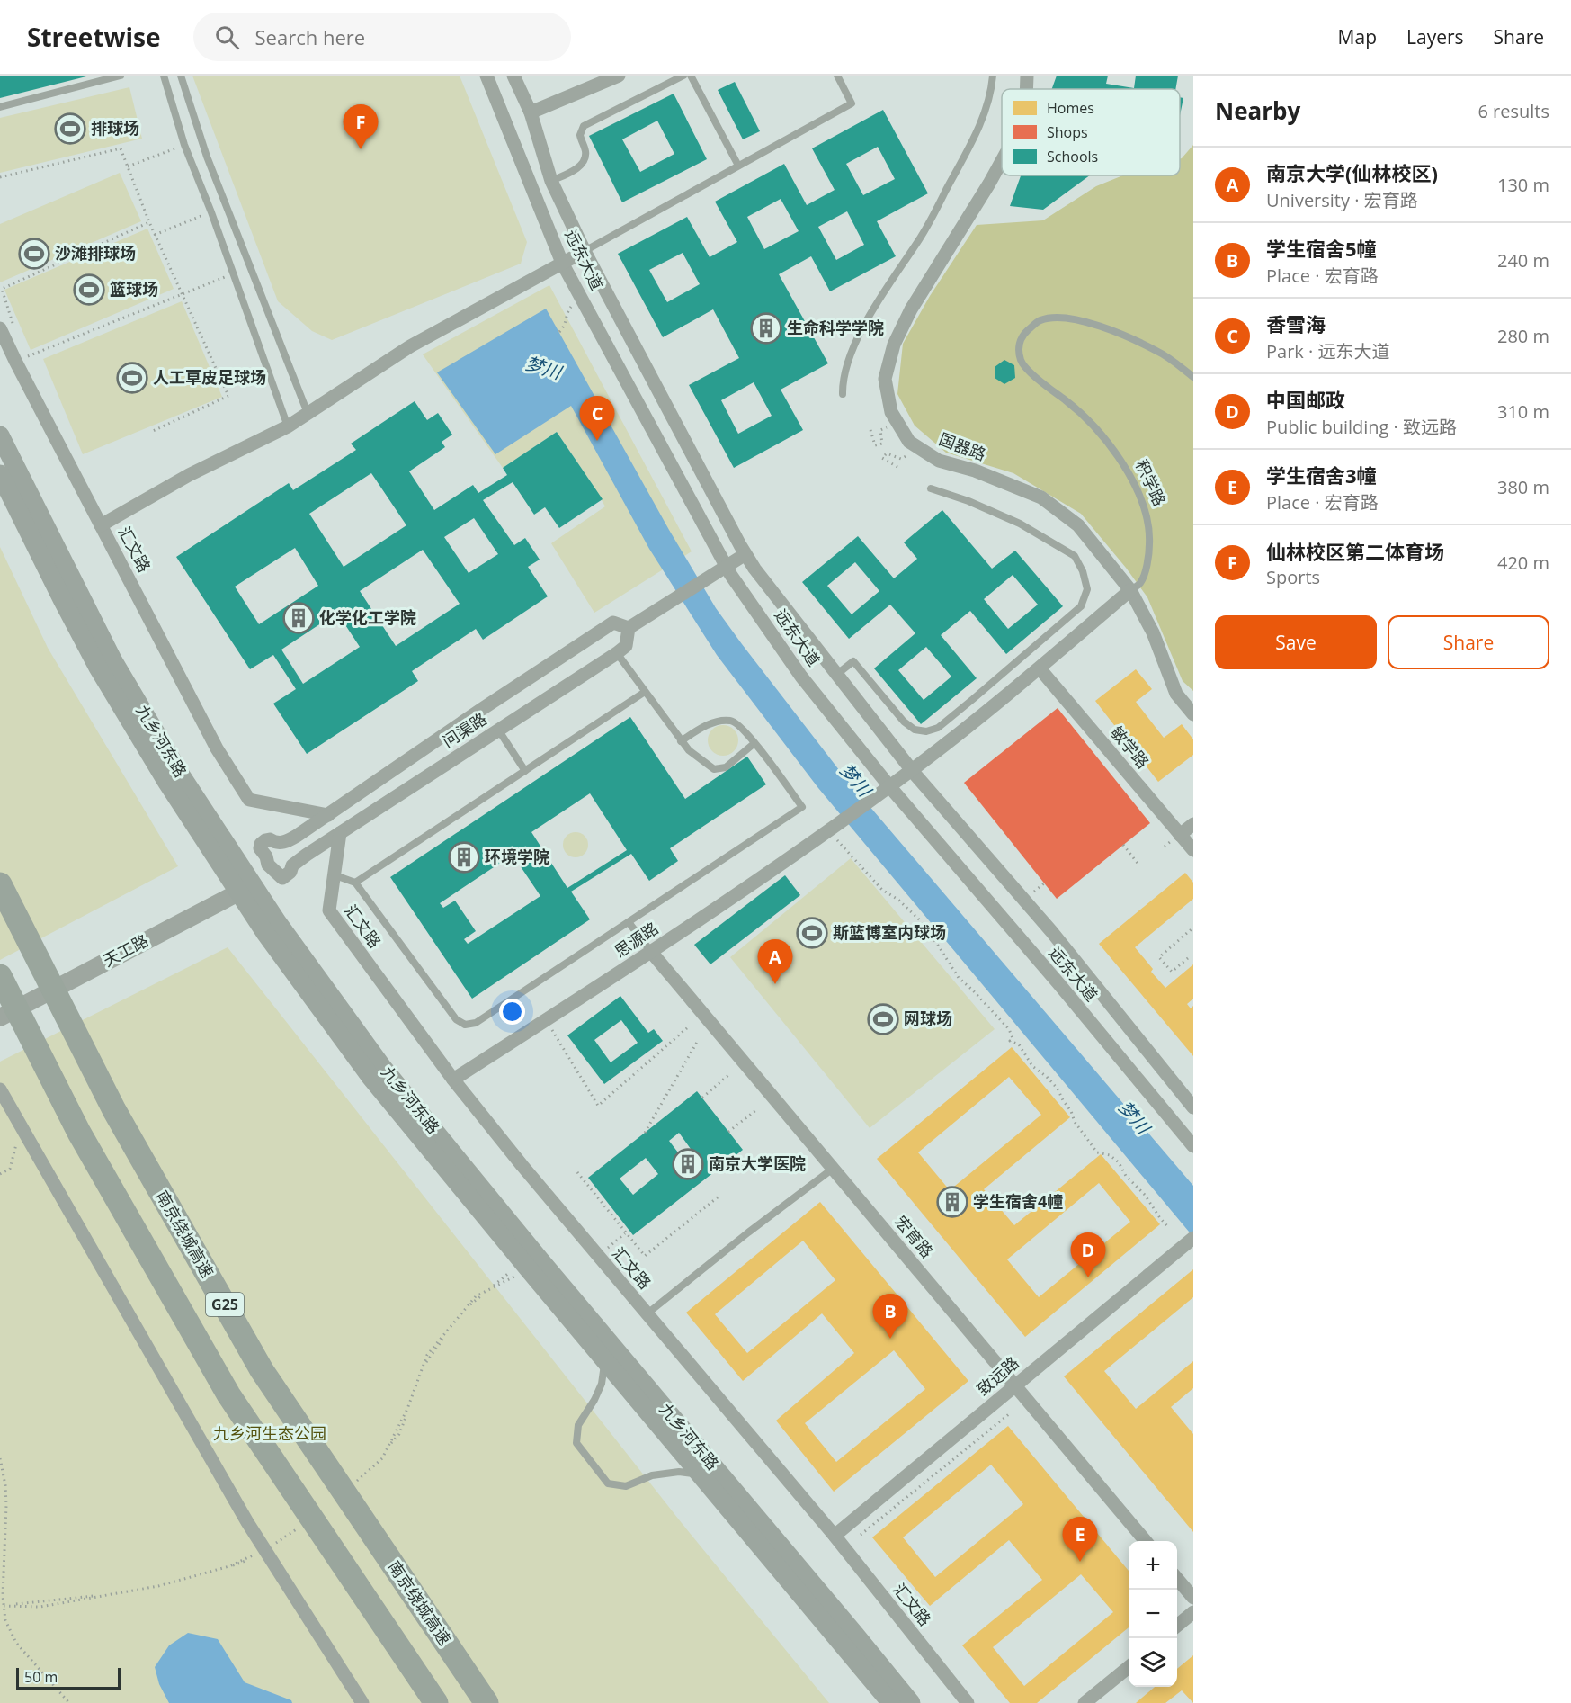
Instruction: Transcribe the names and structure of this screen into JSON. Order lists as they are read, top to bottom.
{
  "streets": {
    "highway": ["南京绕城高速", "G25"],
    "main road": ["九乡河东路"],
    "street": [
      "远东大道",
      "国器路",
      "积学路",
      "汇文路",
      "问渠路",
      "敏学路",
      "思源路",
      "天工路",
      "宏育路",
      "致远路"
    ]
  },
  "crossings": [
    ["远东大道", "积学路"],
    ["国器路", "积学路"],
    ["积学路", "敏学路"],
    ["积学路", "思源路"],
    ["汇文路", "问渠路"],
    ["汇文路", "思源路"],
    ["汇文路", "致远路"],
    ["九乡河东路", "天工路"],
    ["思源路", "宏育路"],
    ["宏育路", "致远路"]
  ],
  "water": ["梦川"],
  "parks": ["九乡河生态公园"],
  "places": {
    "sports": [
      "排球场",
      "沙滩排球场",
      "篮球场",
      "人工草皮足球场",
      "斯篮博室内球场",
      "网球场"
    ],
    "building": [
      "生命科学学院",
      "化学化工学院",
      "环境学院",
      "南京大学医院",
      "学生宿舍4幢"
    ]
  },
  "legend": ["Homes", "Shops", "Schools"],
  "scale_bar": "50 m",
  "page": {
    "header": "Streetwise",
    "search": "Search here",
    "nav": ["Map", "Layers", "Share"],
    "heading": ["Nearby", "6 results"],
    "pins": [
      "F",
      "C",
      "A",
      "D",
      "B",
      "E"
    ],
    "list": [
      {
        "mark": "A",
        "name": "南京大学(仙林校区)",
        "note": "University · 宏育路",
        "value": "130 m"
      },
      {
        "mark": "B",
        "name": "学生宿舍5幢",
        "note": "Place · 宏育路",
        "value": "240 m"
      },
      {
        "mark": "C",
        "name": "香雪海",
        "note": "Park · 远东大道",
        "value": "280 m"
      },
      {
        "mark": "D",
        "name": "中国邮政",
        "note": "Public building · 致远路",
        "value": "310 m"
      },
      {
        "mark": "E",
        "name": "学生宿舍3幢",
        "note": "Place · 宏育路",
        "value": "380 m"
      },
      {
        "mark": "F",
        "name": "仙林校区第二体育场",
        "note": "Sports",
        "value": "420 m"
      }
    ],
    "buttons": ["Save", "Share"],
    "map_buttons": ["+", "−"],
    "scale": "50 m"
  }
}
